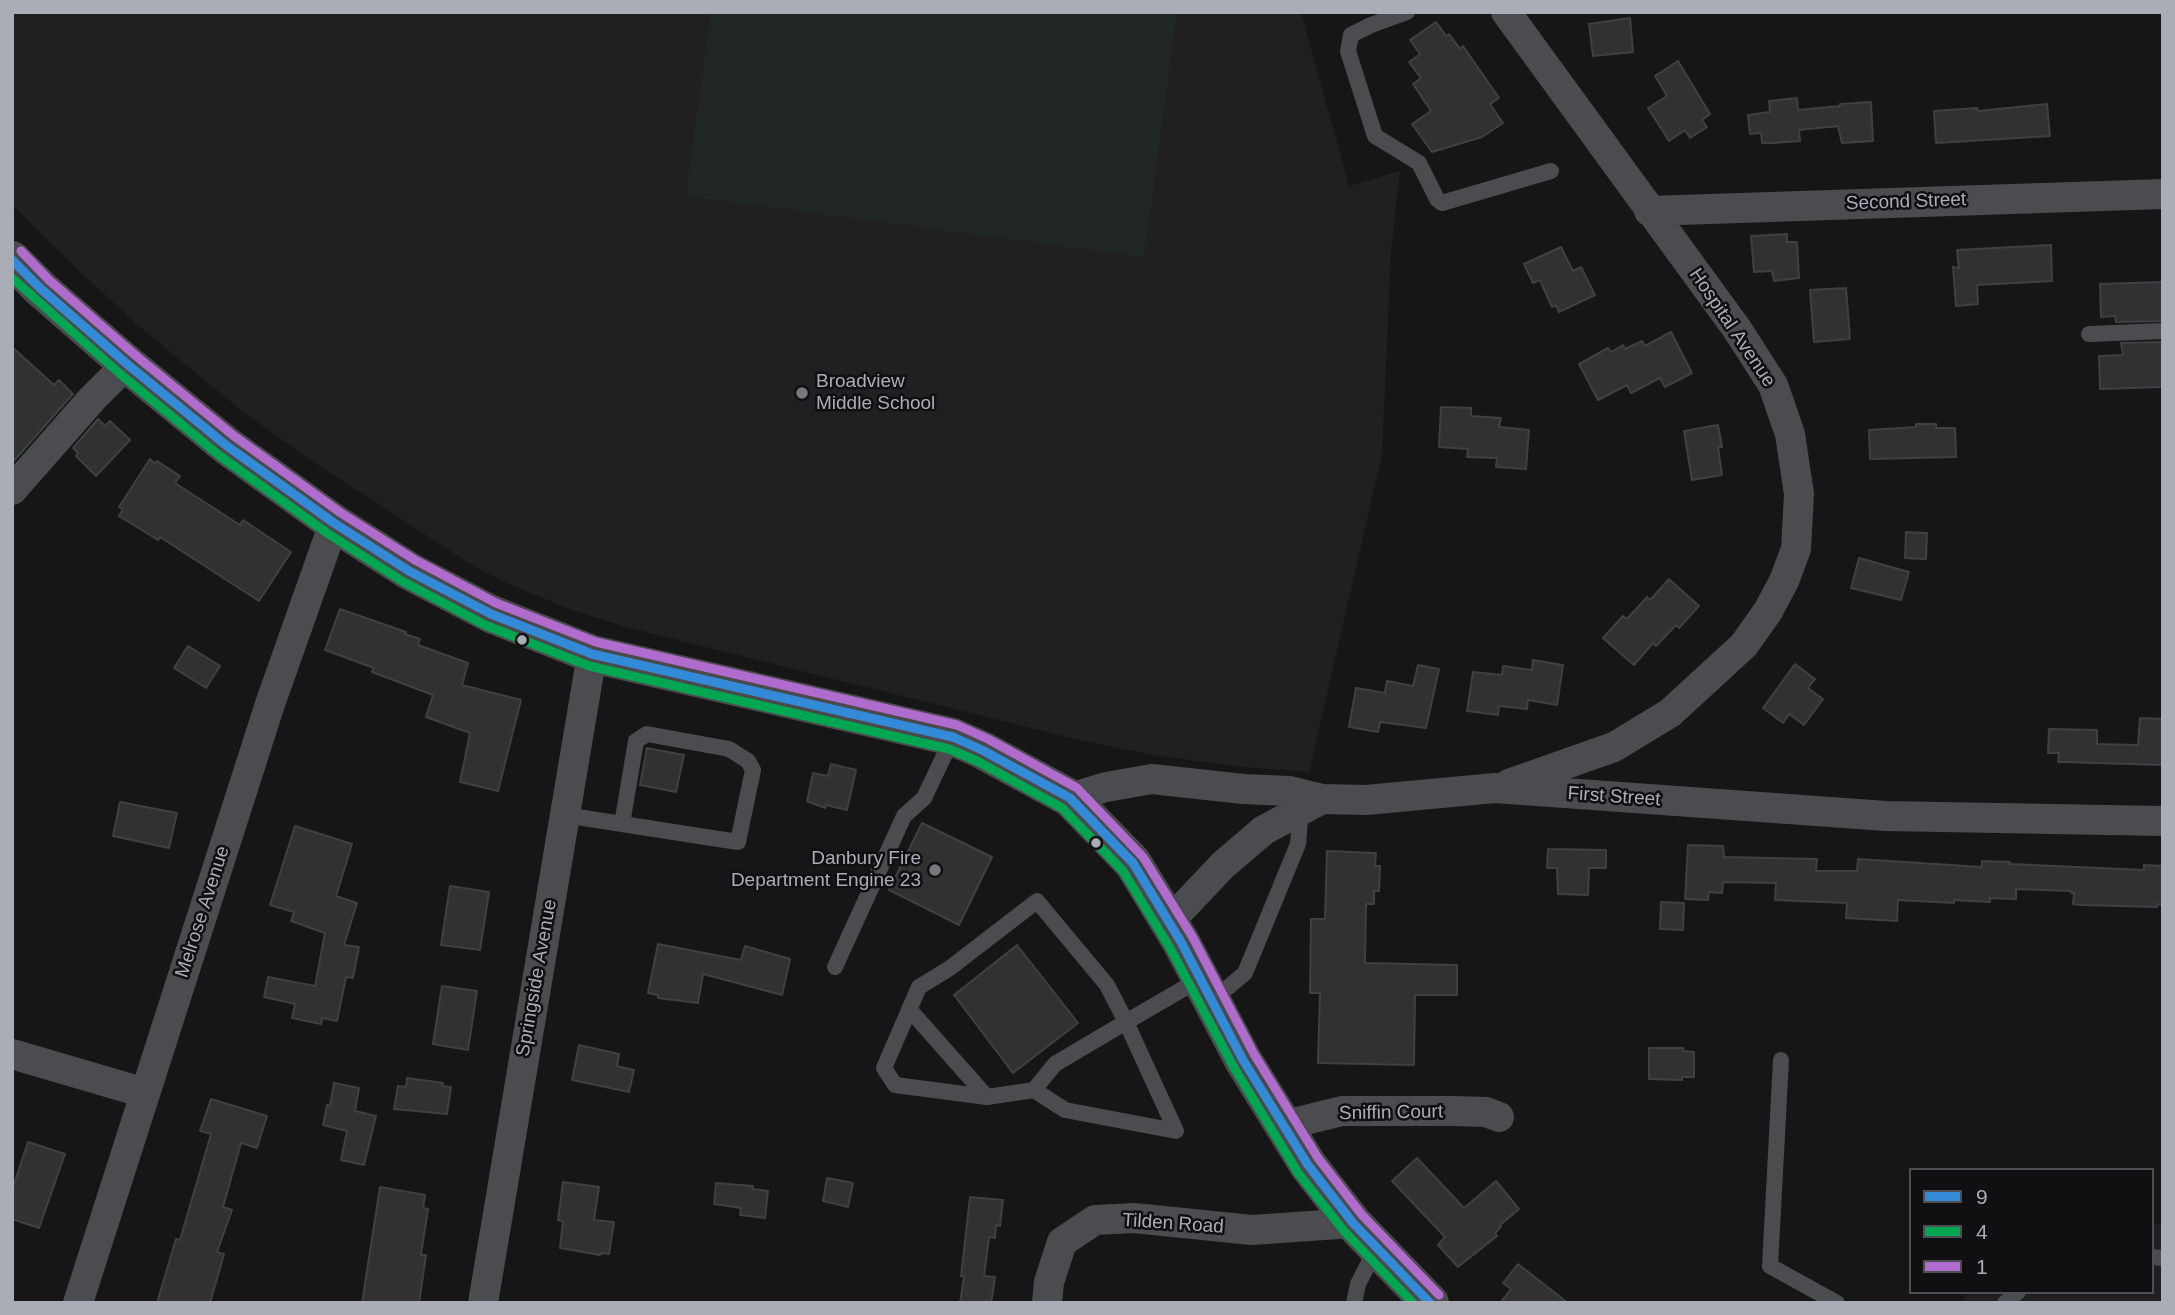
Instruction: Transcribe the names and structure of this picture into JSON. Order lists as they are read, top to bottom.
{
  "streets": {
    "street": [
      "Second Street",
      "Hospital Avenue",
      "First Street",
      "Melrose Avenue",
      "Springside Avenue",
      "Sniffin Court",
      "Tilden Road"
    ]
  },
  "crossings": [
    ["Second Street", "Hospital Avenue"],
    ["Hospital Avenue", "First Street"]
  ],
  "places": ["Broadview Middle School", "Danbury Fire Department Engine 23"],
  "lines": ["transit line 1", "transit line 9", "transit line 4"],
  "legend": ["9", "4", "1"]
}
